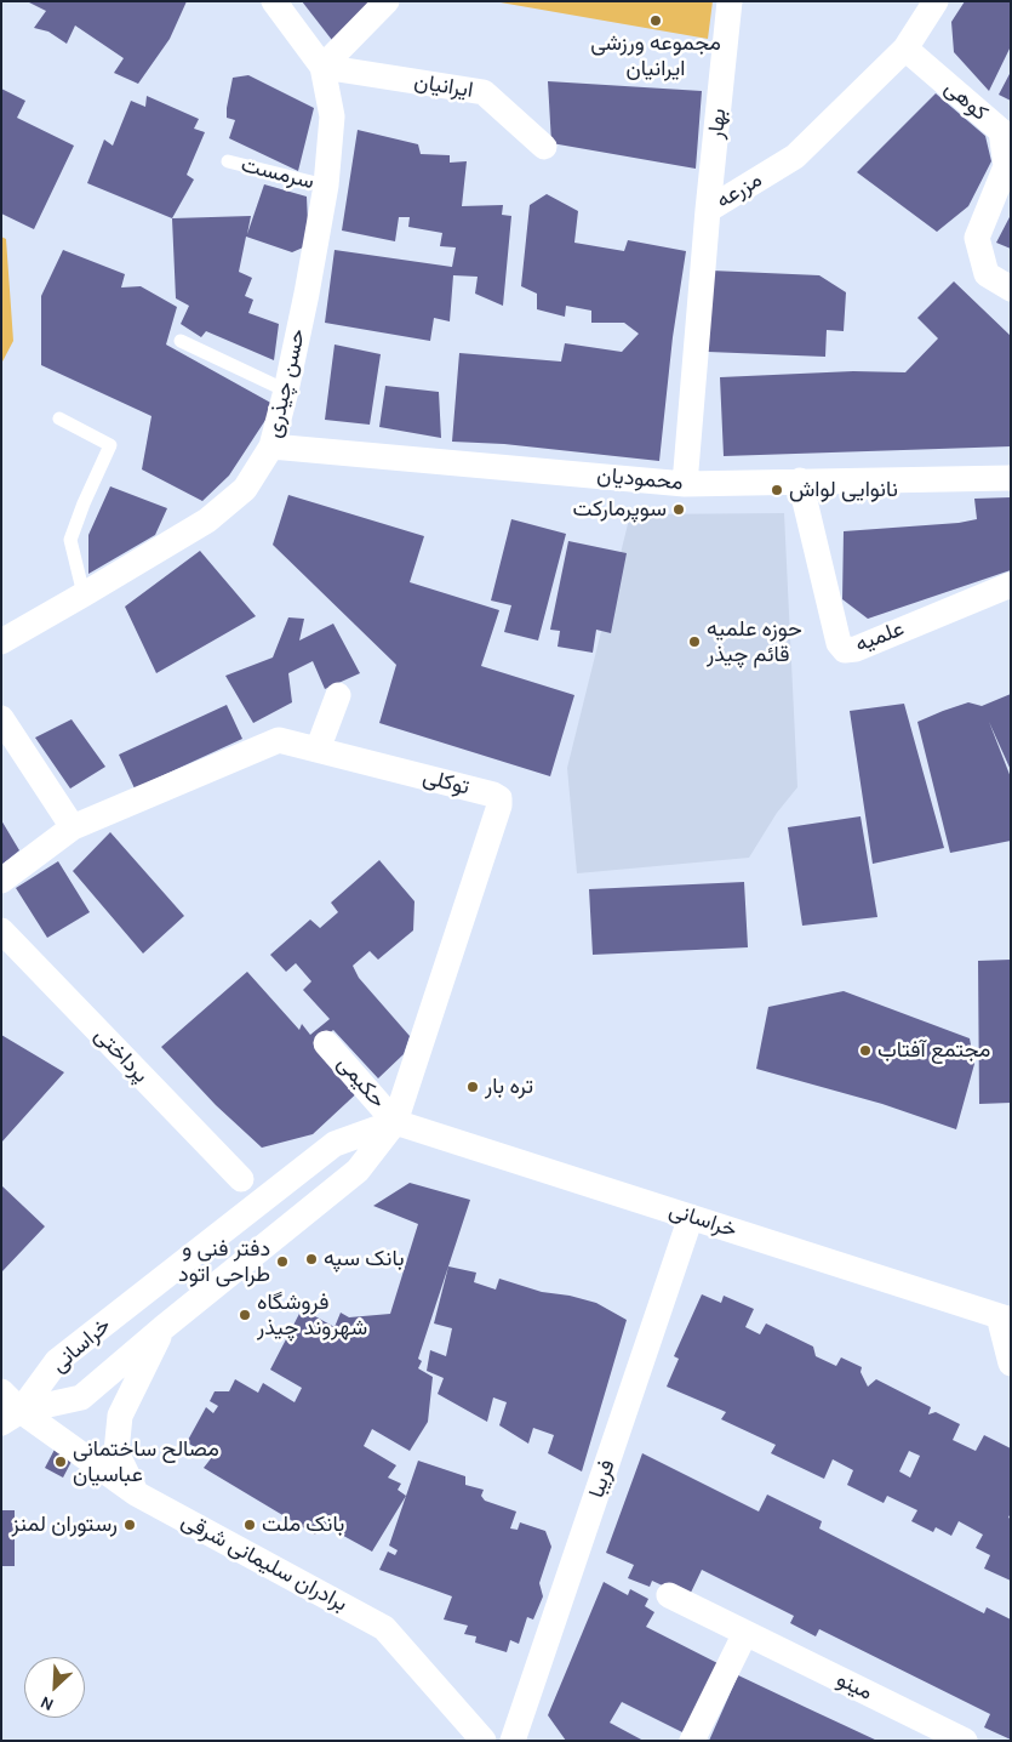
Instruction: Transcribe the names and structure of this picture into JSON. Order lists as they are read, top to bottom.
{
  "streets": {
    "street": [
      "ایرانیان",
      "کوهی",
      "بهار",
      "مزرعه",
      "حسن چیذری",
      "محمودیان",
      "علمیه",
      "توکلی",
      "پرداختی",
      "حکیمی",
      "خراسانی",
      "فریبا",
      "برادران سلیمانی شرقی",
      "مینو"
    ],
    "lane": ["سرمست"]
  },
  "crossings": [
    ["ایرانیان", "حسن چیذری"],
    ["کوهی", "مزرعه"],
    ["بهار", "مزرعه"],
    ["سرمست", "حسن چیذری"],
    ["مزرعه", "محمودیان"],
    ["حسن چیذری", "محمودیان"],
    ["محمودیان", "علمیه"],
    ["توکلی", "حکیمی"],
    ["توکلی", "خراسانی"],
    ["حکیمی", "خراسانی"],
    ["خراسانی", "فریبا"],
    ["خراسانی", "برادران سلیمانی شرقی"]
  ],
  "places": [
    "مجموعه ورزشی ایرانیان",
    "نانوایی لواش",
    "سوپرمارکت",
    "حوزه علمیه قائم چیذر",
    "مجتمع آفتاب",
    "تره بار",
    "بانک سپه",
    "دفتر فنی و طراحی اتود",
    "فروشگاه شهروند چیذر",
    "مصالح ساختمانی عباسیان",
    "رستوران لمنز",
    "بانک ملت"
  ],
  "north": "bottom left"
}
